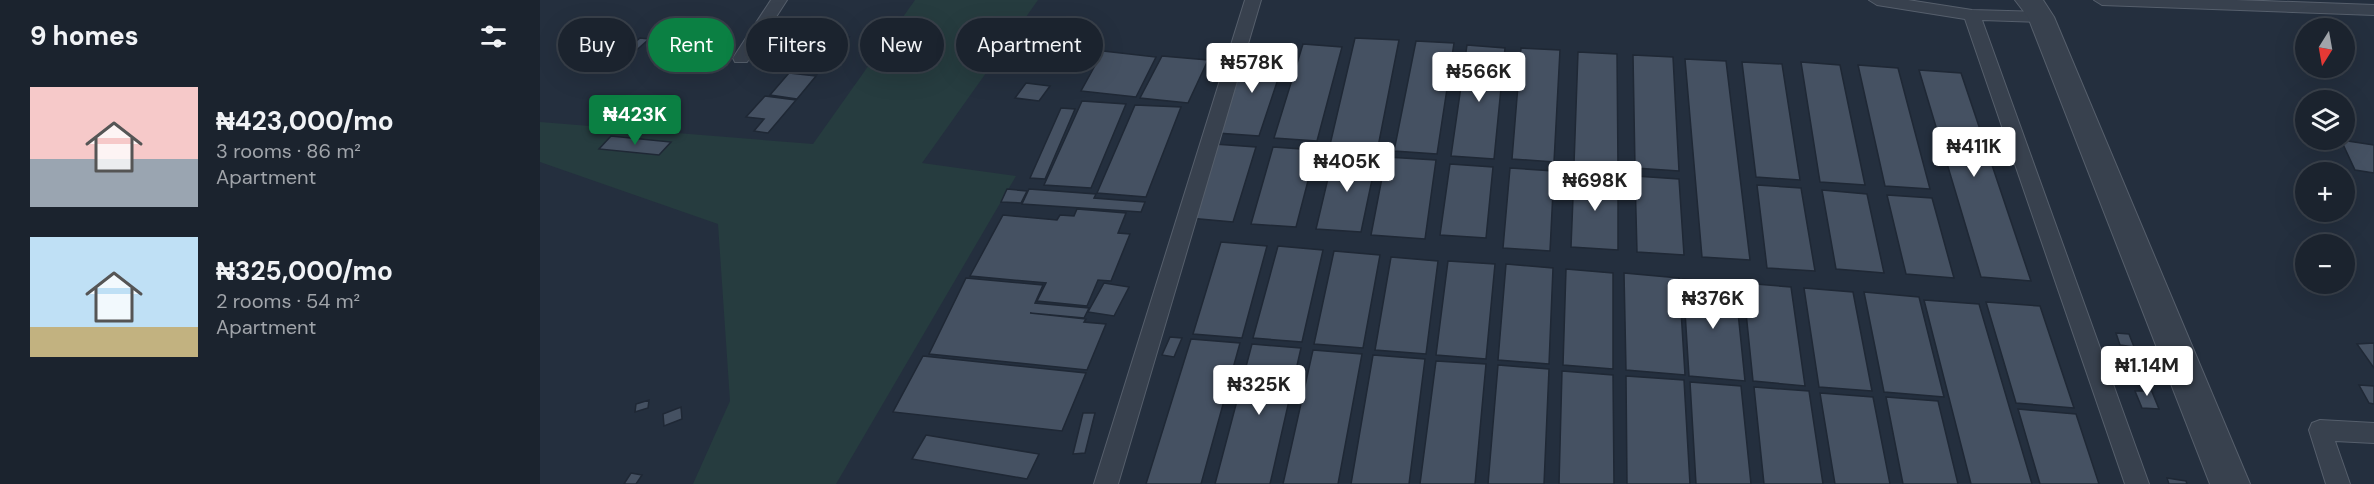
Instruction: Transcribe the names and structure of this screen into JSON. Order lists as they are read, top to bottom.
{
  "north": "bottom",
  "page": {
    "heading": "9 homes",
    "map_buttons": ["+", "−"],
    "chip": [
      "Buy",
      "Rent",
      "Filters",
      "New",
      "Apartment"
    ],
    "price": [
      "₦578K",
      "₦566K",
      "₦423K",
      "₦411K",
      "₦405K",
      "₦698K",
      "₦376K",
      "₦1.14M",
      "₦325K"
    ],
    "list": [
      {
        "name": "₦423,000/mo",
        "note": "3 rooms · 86 m² · Apartment"
      },
      {
        "name": "₦325,000/mo",
        "note": "2 rooms · 54 m² · Apartment"
      }
    ]
  }
}
